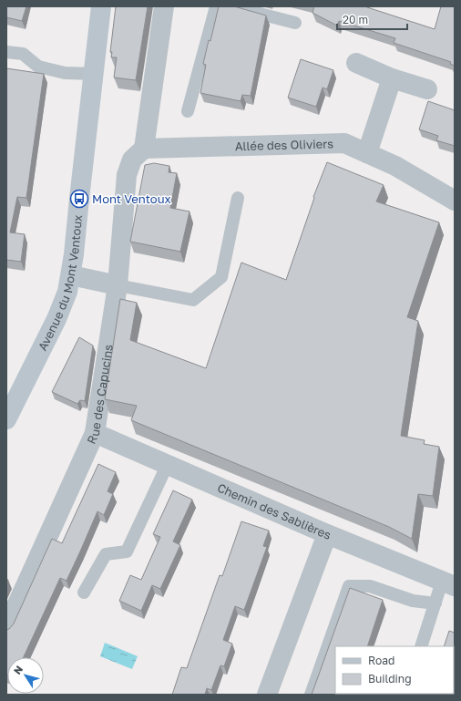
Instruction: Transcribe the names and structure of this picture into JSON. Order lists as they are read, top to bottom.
{
  "streets": {
    "main road": ["Avenue du Mont Ventoux"],
    "street": ["Allée des Oliviers", "Rue des Capucins", "Chemin des Sablières"]
  },
  "crossings": [
    ["Allée des Oliviers", "Rue des Capucins"],
    ["Rue des Capucins", "Chemin des Sablières"]
  ],
  "places": {
    "bus stop": ["Mont Ventoux"]
  },
  "legend": ["Road", "Building"],
  "scale_bar": "20 m",
  "north": "top left"
}
